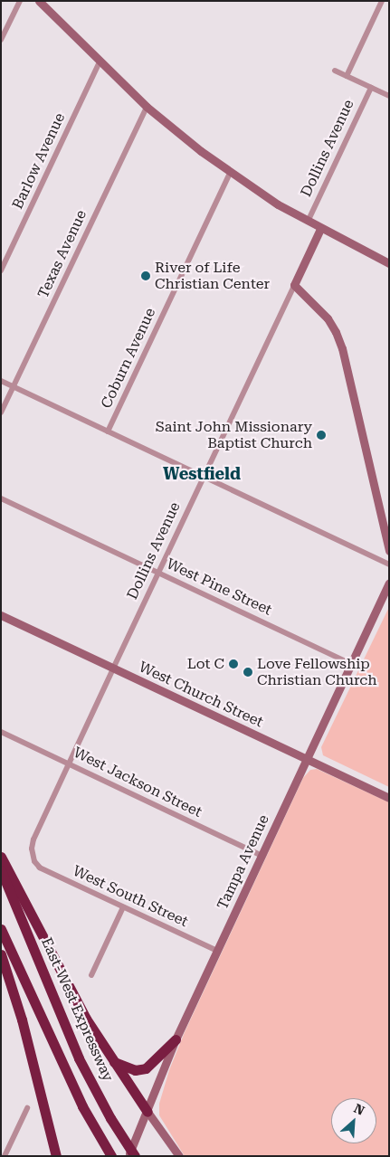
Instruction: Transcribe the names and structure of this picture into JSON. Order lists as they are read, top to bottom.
{
  "streets": {
    "highway": ["East-West Expressway"],
    "street": [
      "Dollins Avenue",
      "Barlow Avenue",
      "Texas Avenue",
      "Coburn Avenue",
      "West Pine Street",
      "West Church Street",
      "West Jackson Street",
      "Tampa Avenue",
      "West South Street"
    ]
  },
  "crossings": [
    ["Dollins Avenue", "West Pine Street"],
    ["Dollins Avenue", "West Church Street"],
    ["Dollins Avenue", "West Jackson Street"],
    ["Dollins Avenue", "West South Street"],
    ["West Pine Street", "Tampa Avenue"],
    ["West Church Street", "Tampa Avenue"],
    ["West Jackson Street", "Tampa Avenue"],
    ["Tampa Avenue", "West South Street"]
  ],
  "districts": ["Westfield"],
  "places": [
    "River of Life Christian Center",
    "Saint John Missionary Baptist Church",
    "Lot C",
    "Love Fellowship Christian Church"
  ],
  "north": "top right"
}
